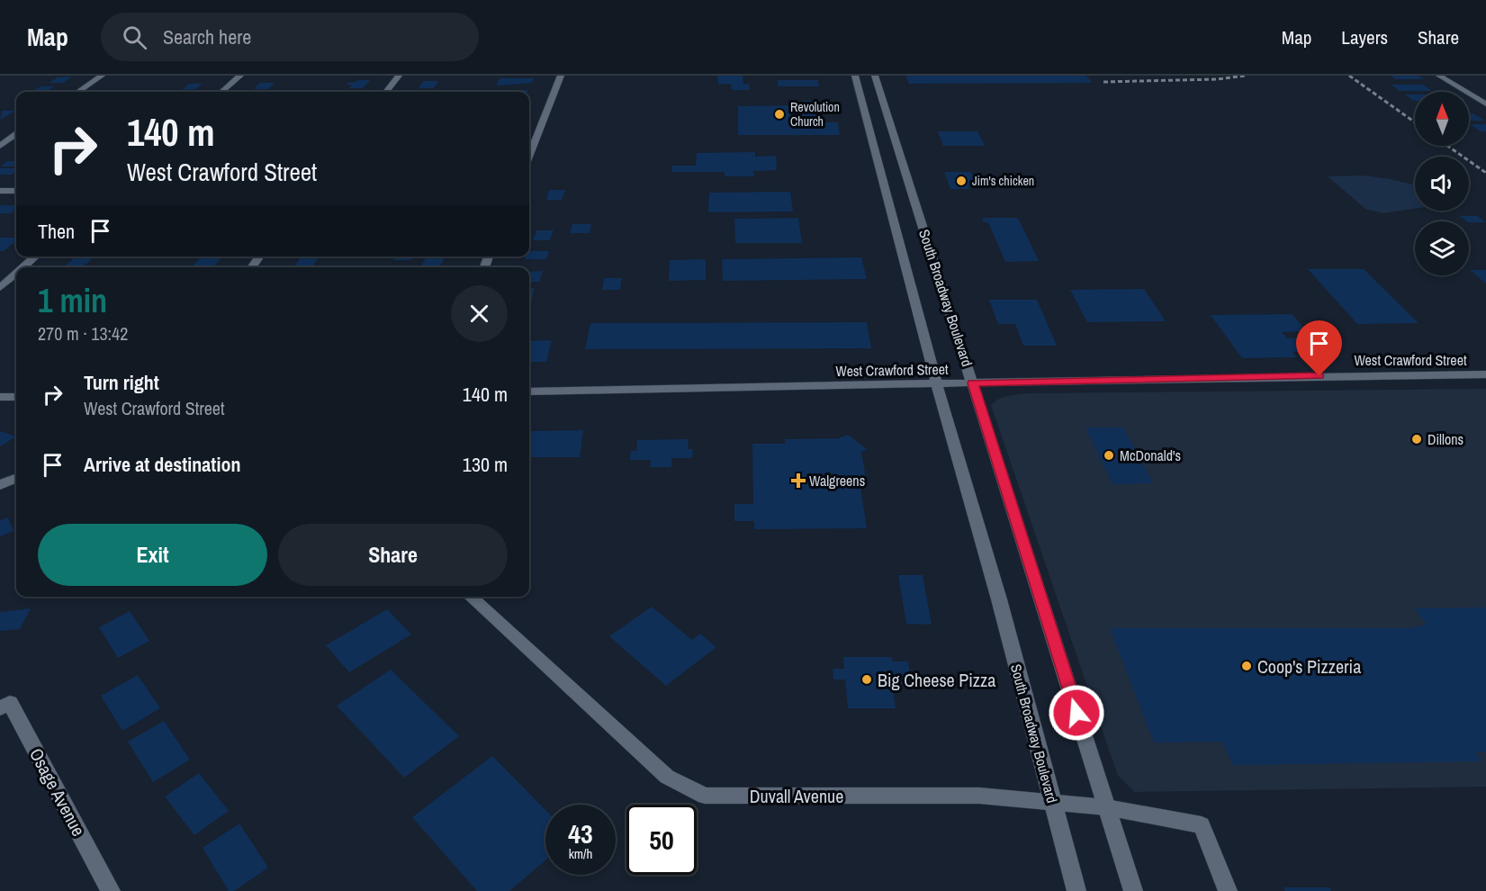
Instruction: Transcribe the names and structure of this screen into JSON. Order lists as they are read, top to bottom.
{
  "streets": {
    "main road": [
      "South Broadway Boulevard",
      "West Crawford Street",
      "Osage Avenue",
      "Duvall Avenue"
    ]
  },
  "crossings": [
    ["South Broadway Boulevard", "West Crawford Street"],
    ["South Broadway Boulevard", "Duvall Avenue"]
  ],
  "places": {
    "other": [
      "Revolution Church",
      "Jim's chicken",
      "Dillons",
      "McDonald's",
      "Coop's Pizzeria",
      "Big Cheese Pizza"
    ],
    "health": ["Walgreens"]
  },
  "north": "top",
  "page": {
    "header": "Map",
    "search": "Search here",
    "nav": ["Map", "Layers", "Share"],
    "turn": ["140 m", "West Crawford Street"],
    "then": "Then",
    "heading": ["1 min", "270 m · 13:42"],
    "list": [
      {
        "name": "Turn right",
        "note": "West Crawford Street",
        "value": "140 m"
      },
      {
        "name": "Arrive at destination",
        "value": "130 m"
      }
    ],
    "buttons": ["Exit", "Share"],
    "speed": "43 km/h",
    "limit": "50"
  }
}
